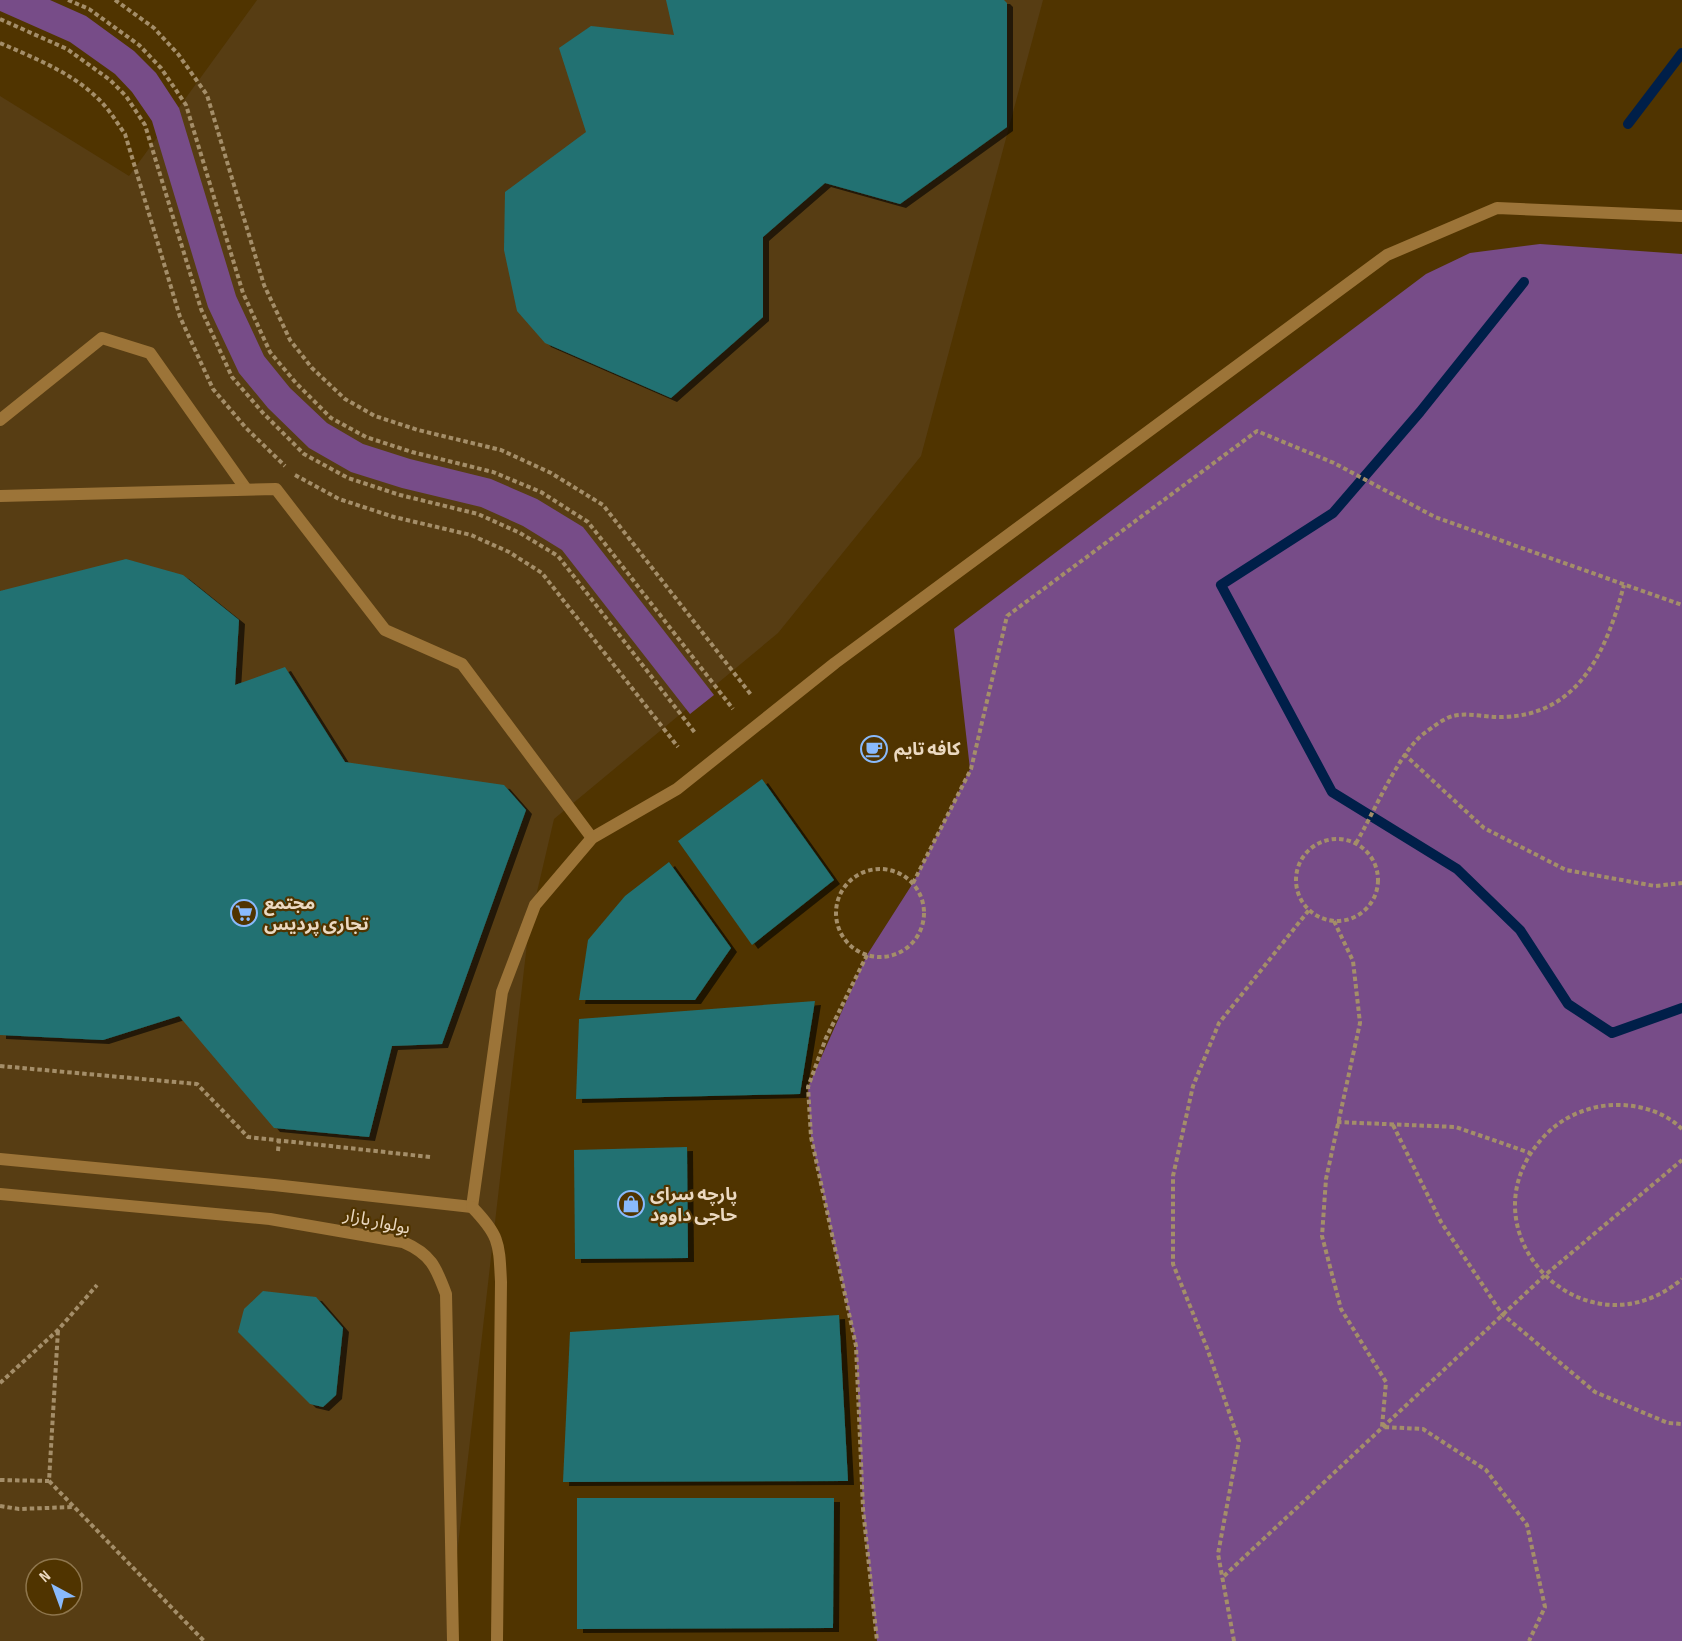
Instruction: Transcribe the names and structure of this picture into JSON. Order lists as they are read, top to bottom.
{
  "streets": {
    "street": ["بولوار بازار"]
  },
  "places": {
    "cafe": ["كافه تايم"],
    "supermarket": ["مجتمع تجاری پردیس"],
    "shop": ["پارچه سرای حاجی داوود"]
  },
  "north": "top left"
}
